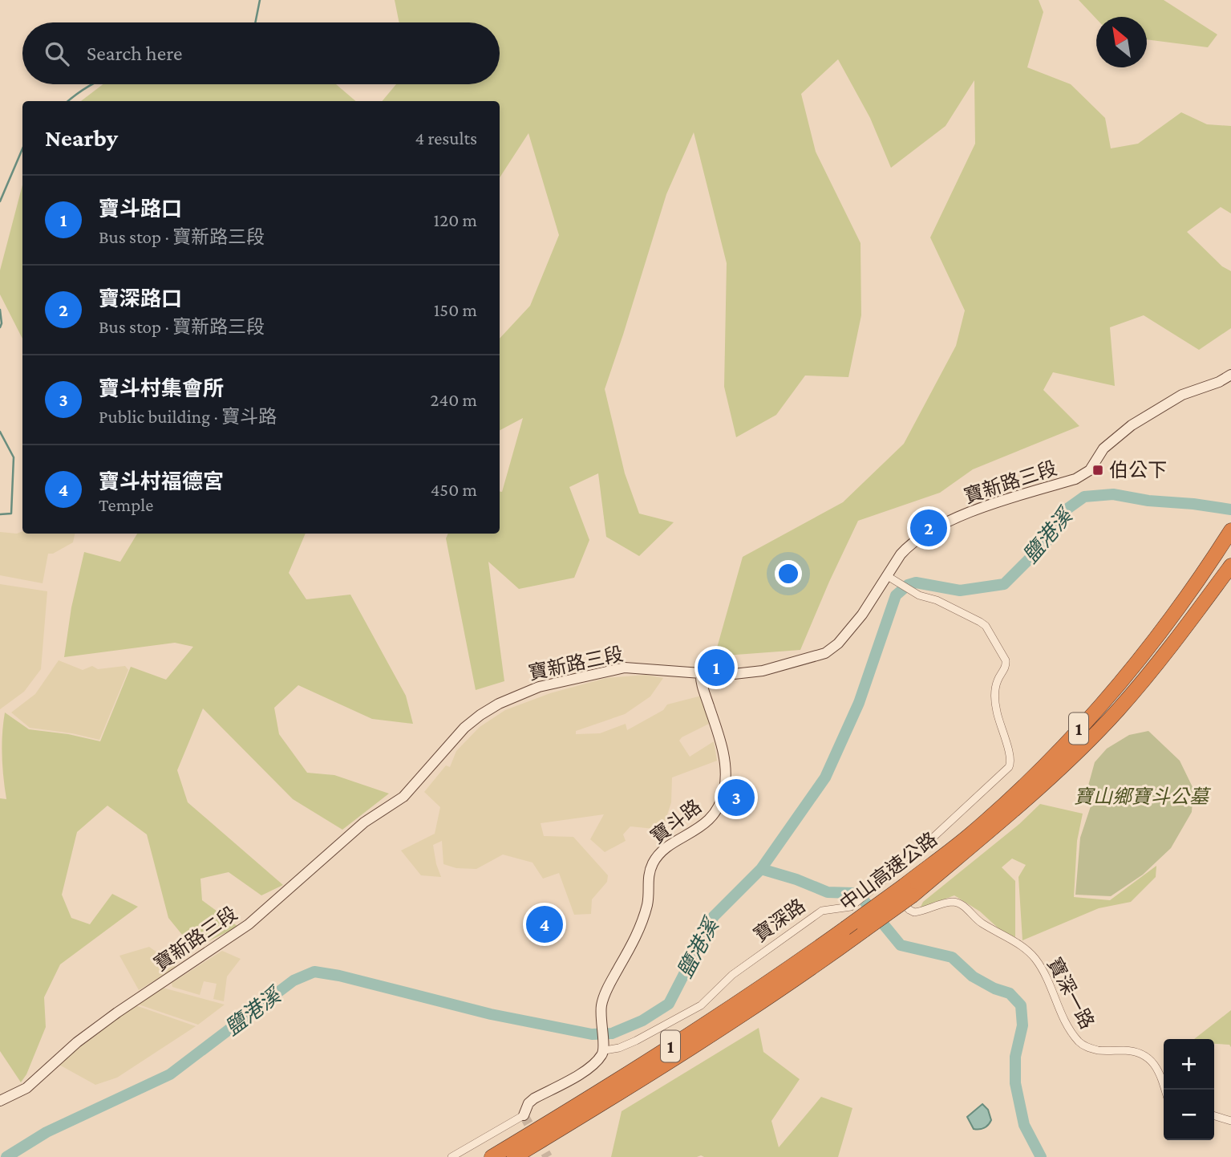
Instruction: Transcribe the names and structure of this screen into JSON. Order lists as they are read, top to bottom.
{
  "streets": {
    "highway": ["1", "中山高速公路"],
    "street": [
      "寶新路三段",
      "寶斗路",
      "寶深路",
      "寶深一路"
    ]
  },
  "crossings": [
    ["寶新路三段", "寶斗路"],
    ["寶新路三段", "寶深路"],
    ["寶斗路", "寶深路"],
    ["寶深路", "寶深一路"]
  ],
  "water": ["鹽港溪"],
  "parks": ["寶山鄉寶斗公墓"],
  "places": {
    "transit": ["伯公下"]
  },
  "north": "top left",
  "page": {
    "search": "Search here",
    "heading": ["Nearby", "4 results"],
    "list": [
      {
        "mark": "1",
        "name": "寶斗路口",
        "note": "Bus stop · 寶新路三段",
        "value": "120 m"
      },
      {
        "mark": "2",
        "name": "寶深路口",
        "note": "Bus stop · 寶新路三段",
        "value": "150 m"
      },
      {
        "mark": "3",
        "name": "寶斗村集會所",
        "note": "Public building · 寶斗路",
        "value": "240 m"
      },
      {
        "mark": "4",
        "name": "寶斗村福德宮",
        "note": "Temple",
        "value": "450 m"
      }
    ],
    "pins": [
      "2",
      "1",
      "3",
      "4"
    ],
    "map_buttons": ["+", "−"]
  }
}
